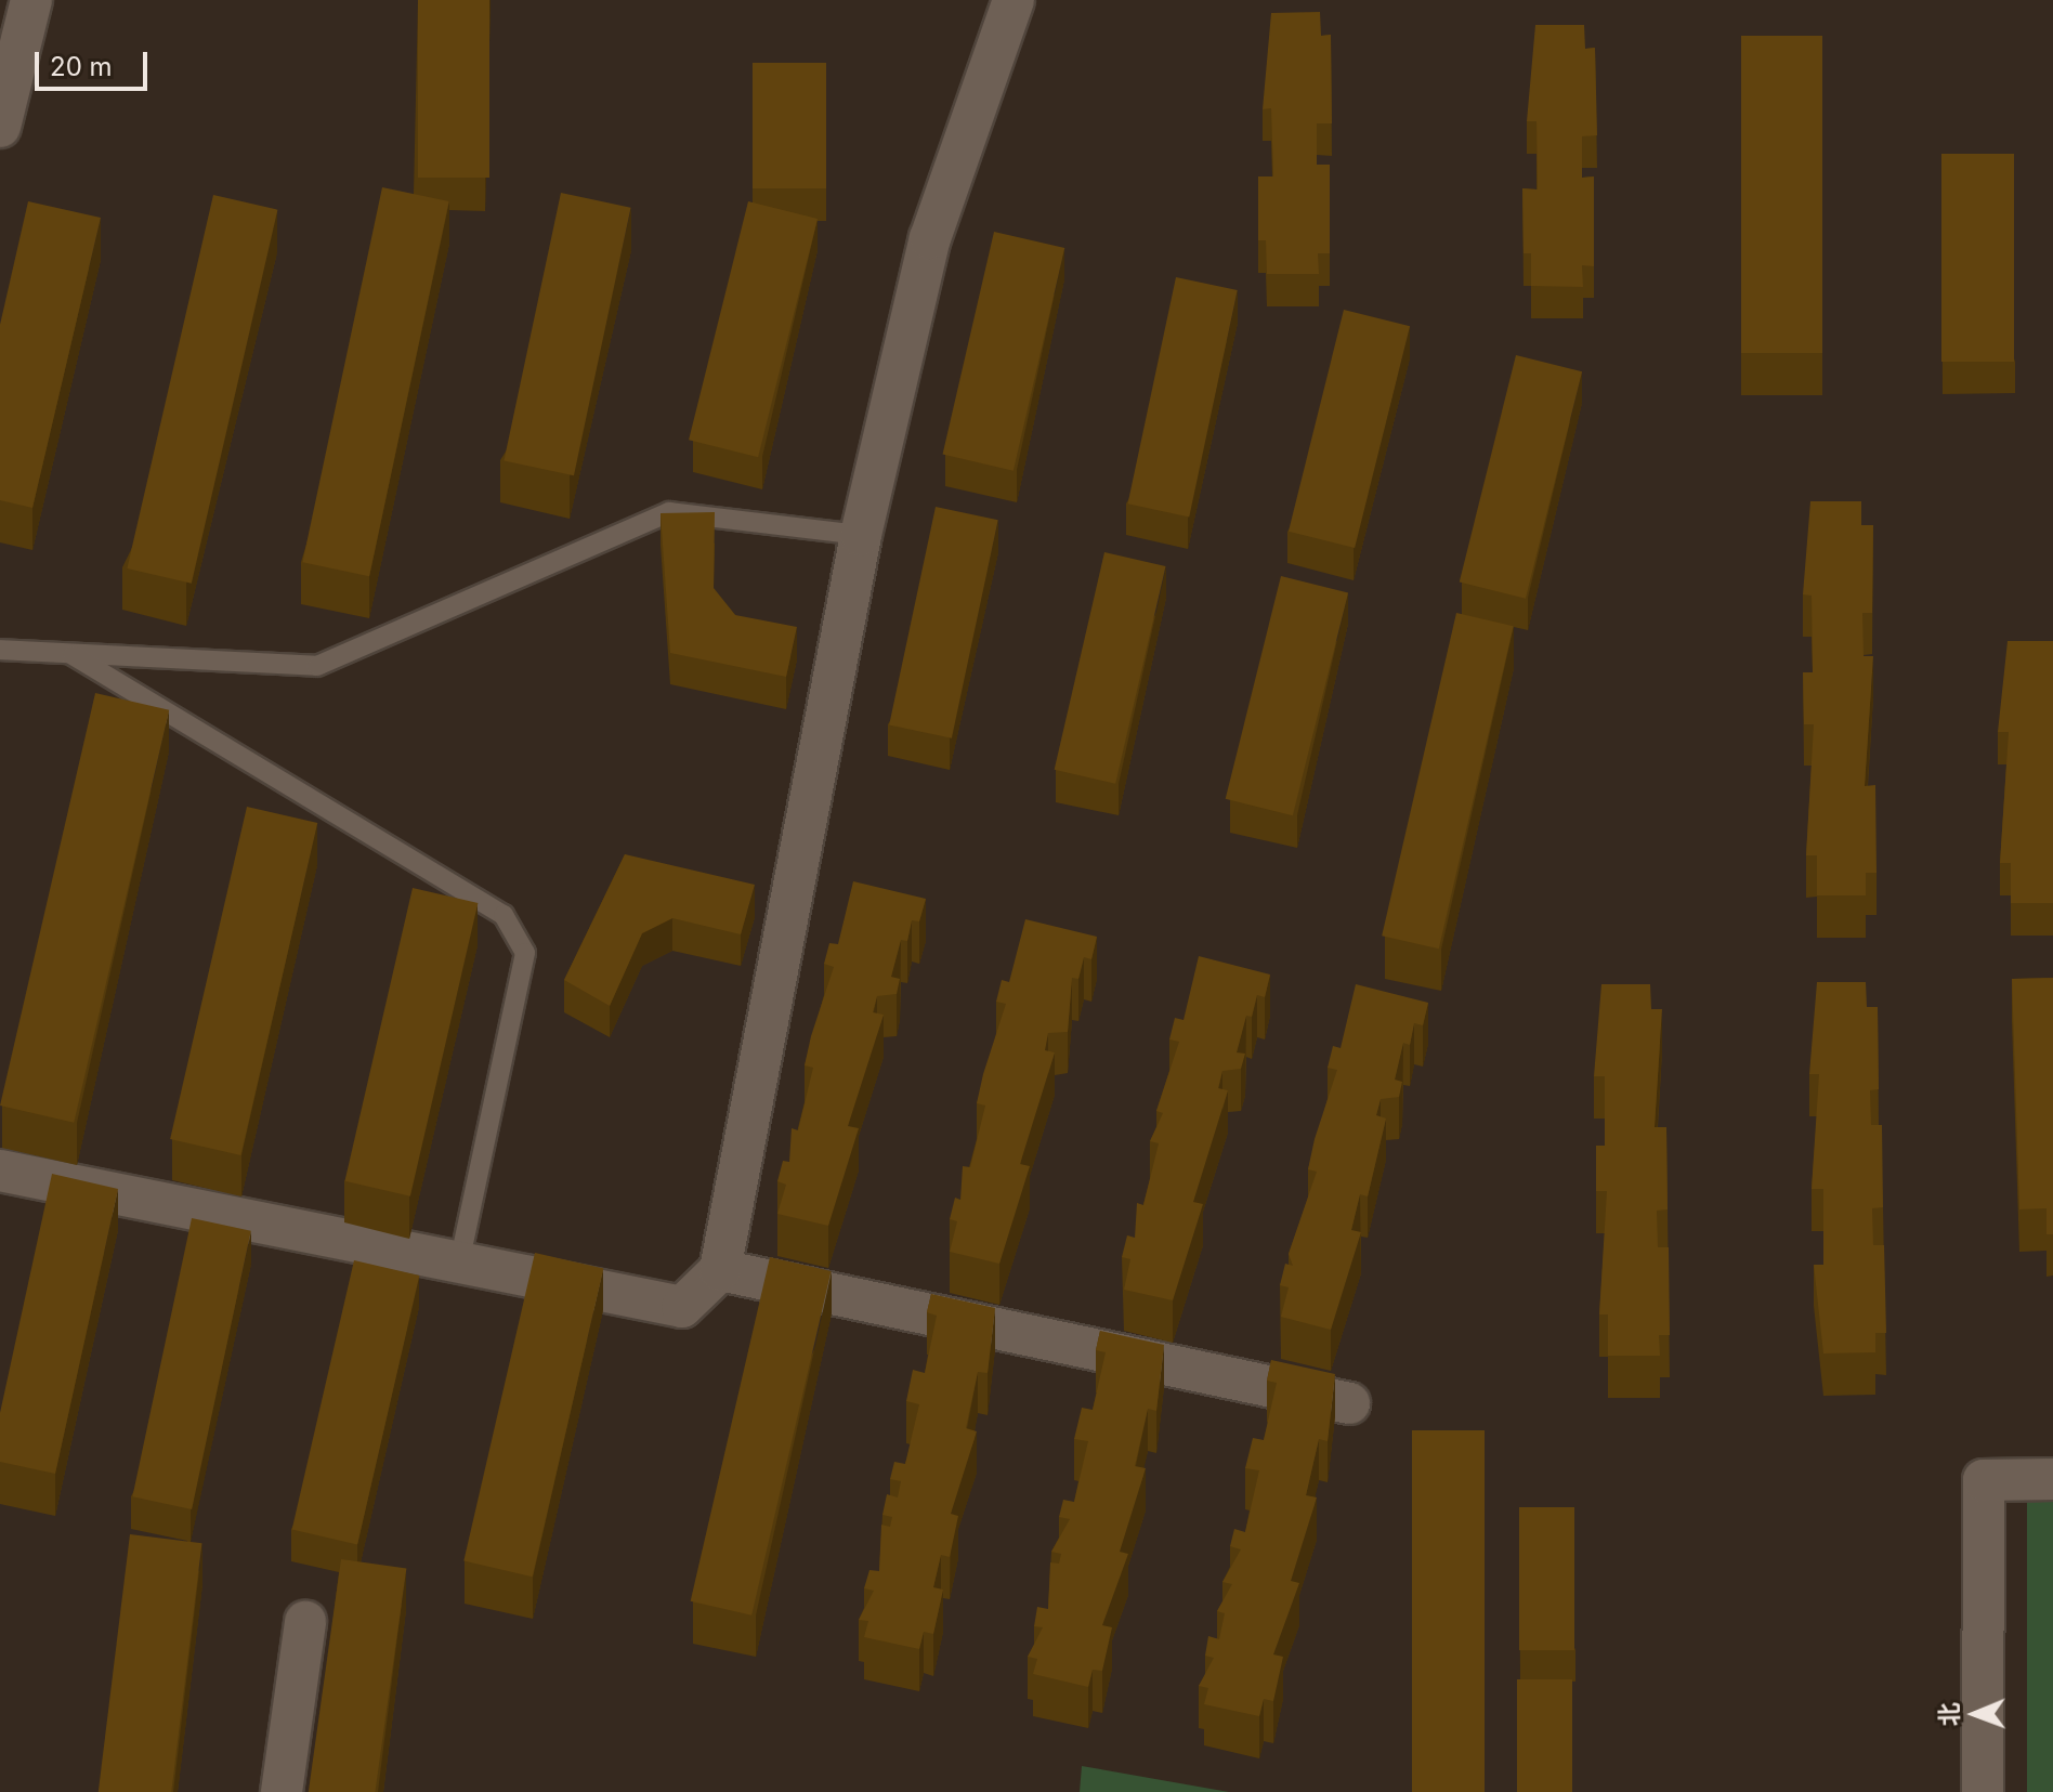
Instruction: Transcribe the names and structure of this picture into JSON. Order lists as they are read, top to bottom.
{
  "scale_bar": "20 m",
  "north": "left"
}
